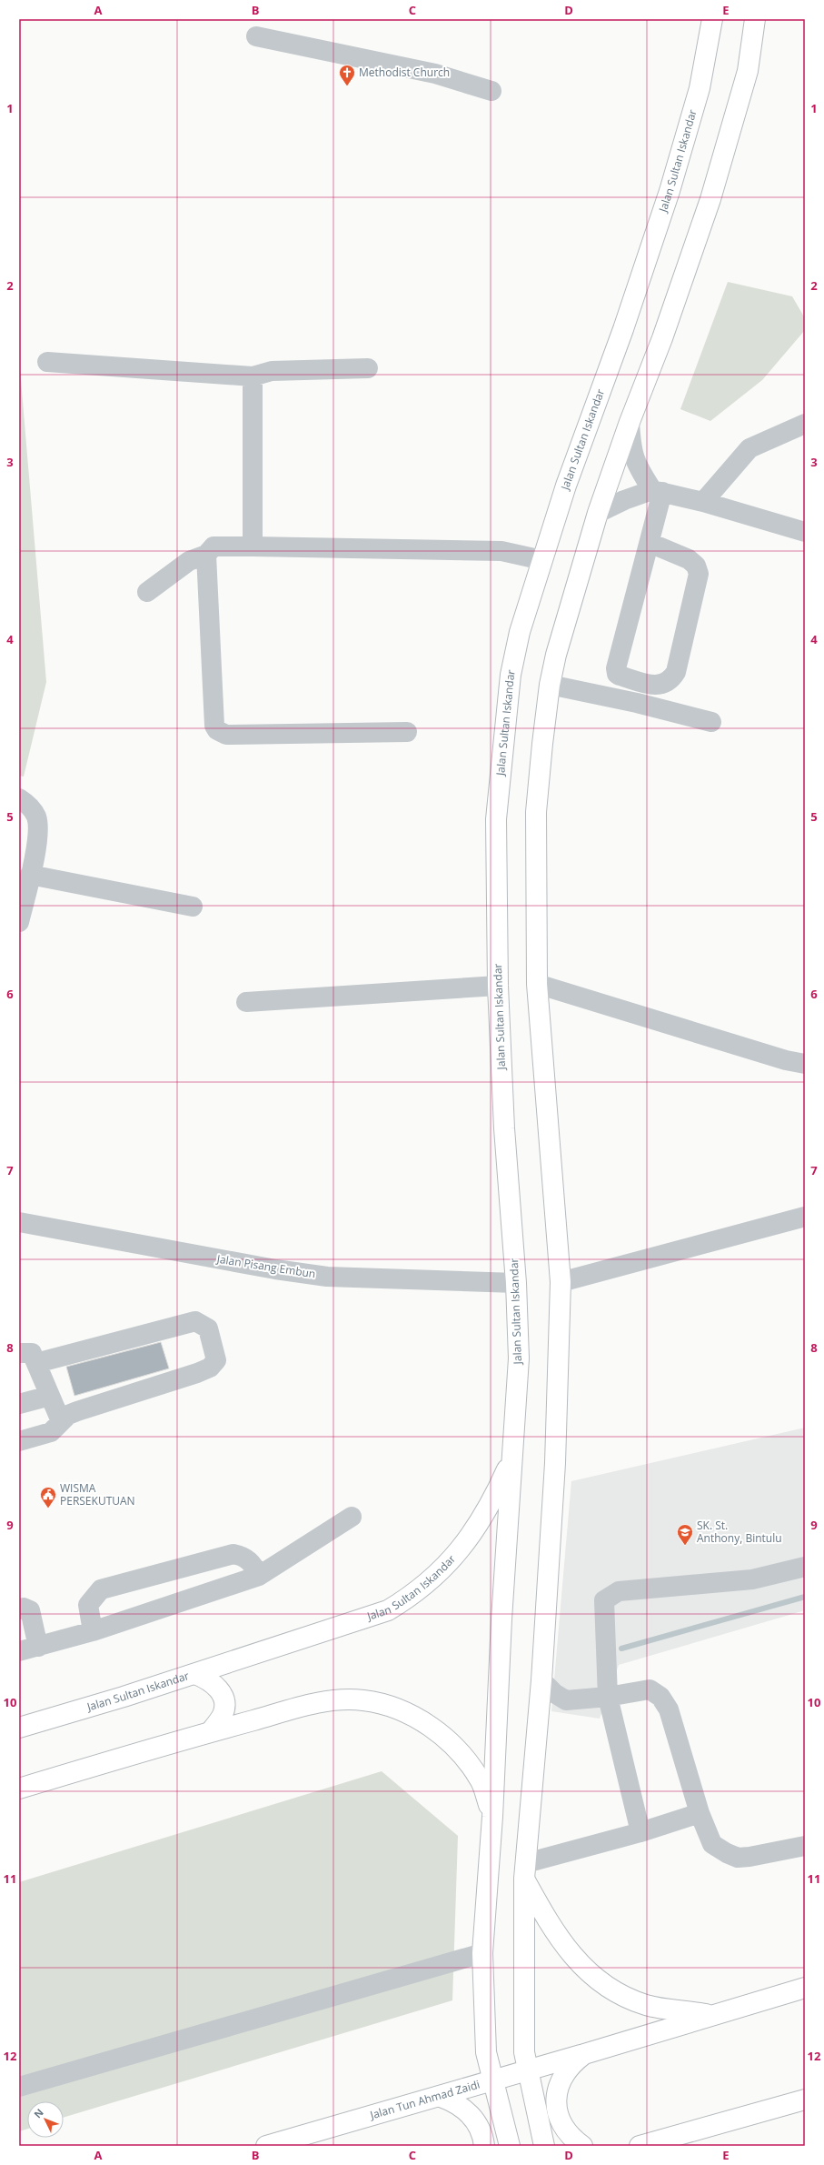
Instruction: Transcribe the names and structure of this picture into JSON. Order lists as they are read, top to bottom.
{
  "streets": {
    "main road": ["Jalan Sultan Iskandar", "Jalan Tun Ahmad Zaidi"],
    "street": ["Jalan Pisang Embun"]
  },
  "crossings": [
    ["Jalan Sultan Iskandar", "Jalan Pisang Embun"]
  ],
  "places": {
    "church": ["Methodist Church"],
    "public building": ["WISMA PERSEKUTUAN"],
    "school or university": ["SK. St. Anthony, Bintulu"]
  },
  "north": "top left",
  "grid": {
    "columns": [
      "A",
      "B",
      "C",
      "D",
      "E"
    ],
    "rows": [
      "1",
      "2",
      "3",
      "4",
      "5",
      "6",
      "7",
      "8",
      "9",
      "10",
      "11",
      "12"
    ]
  }
}
